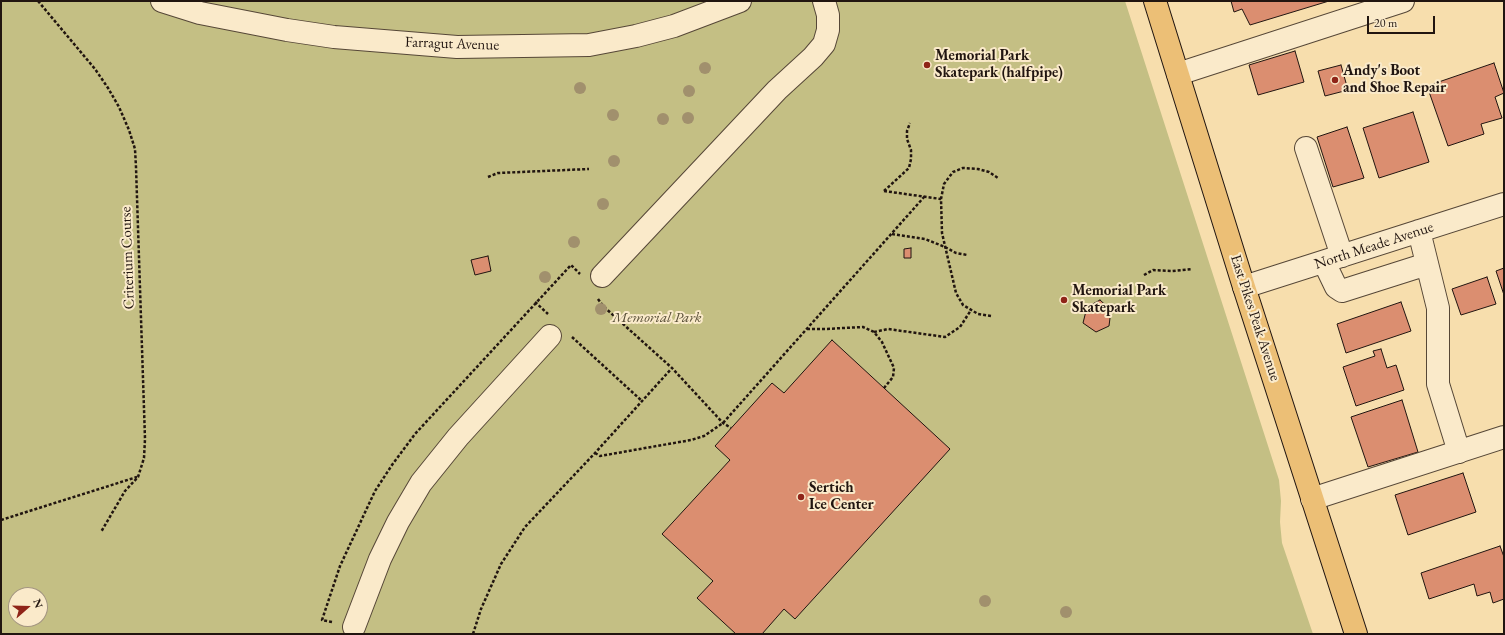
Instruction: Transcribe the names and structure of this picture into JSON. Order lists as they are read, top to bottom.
{
  "streets": {
    "main road": ["East Pikes Peak Avenue"],
    "street": ["Farragut Avenue", "North Meade Avenue"],
    "path": ["Criterium Course"]
  },
  "crossings": [
    ["North Meade Avenue", "East Pikes Peak Avenue"]
  ],
  "parks": ["Memorial Park"],
  "places": [
    "Memorial Park Skatepark (halfpipe)",
    "Andy's Boot and Shoe Repair",
    "Memorial Park Skatepark",
    "Sertich Ice Center"
  ],
  "scale_bar": "20 m",
  "north": "right"
}
